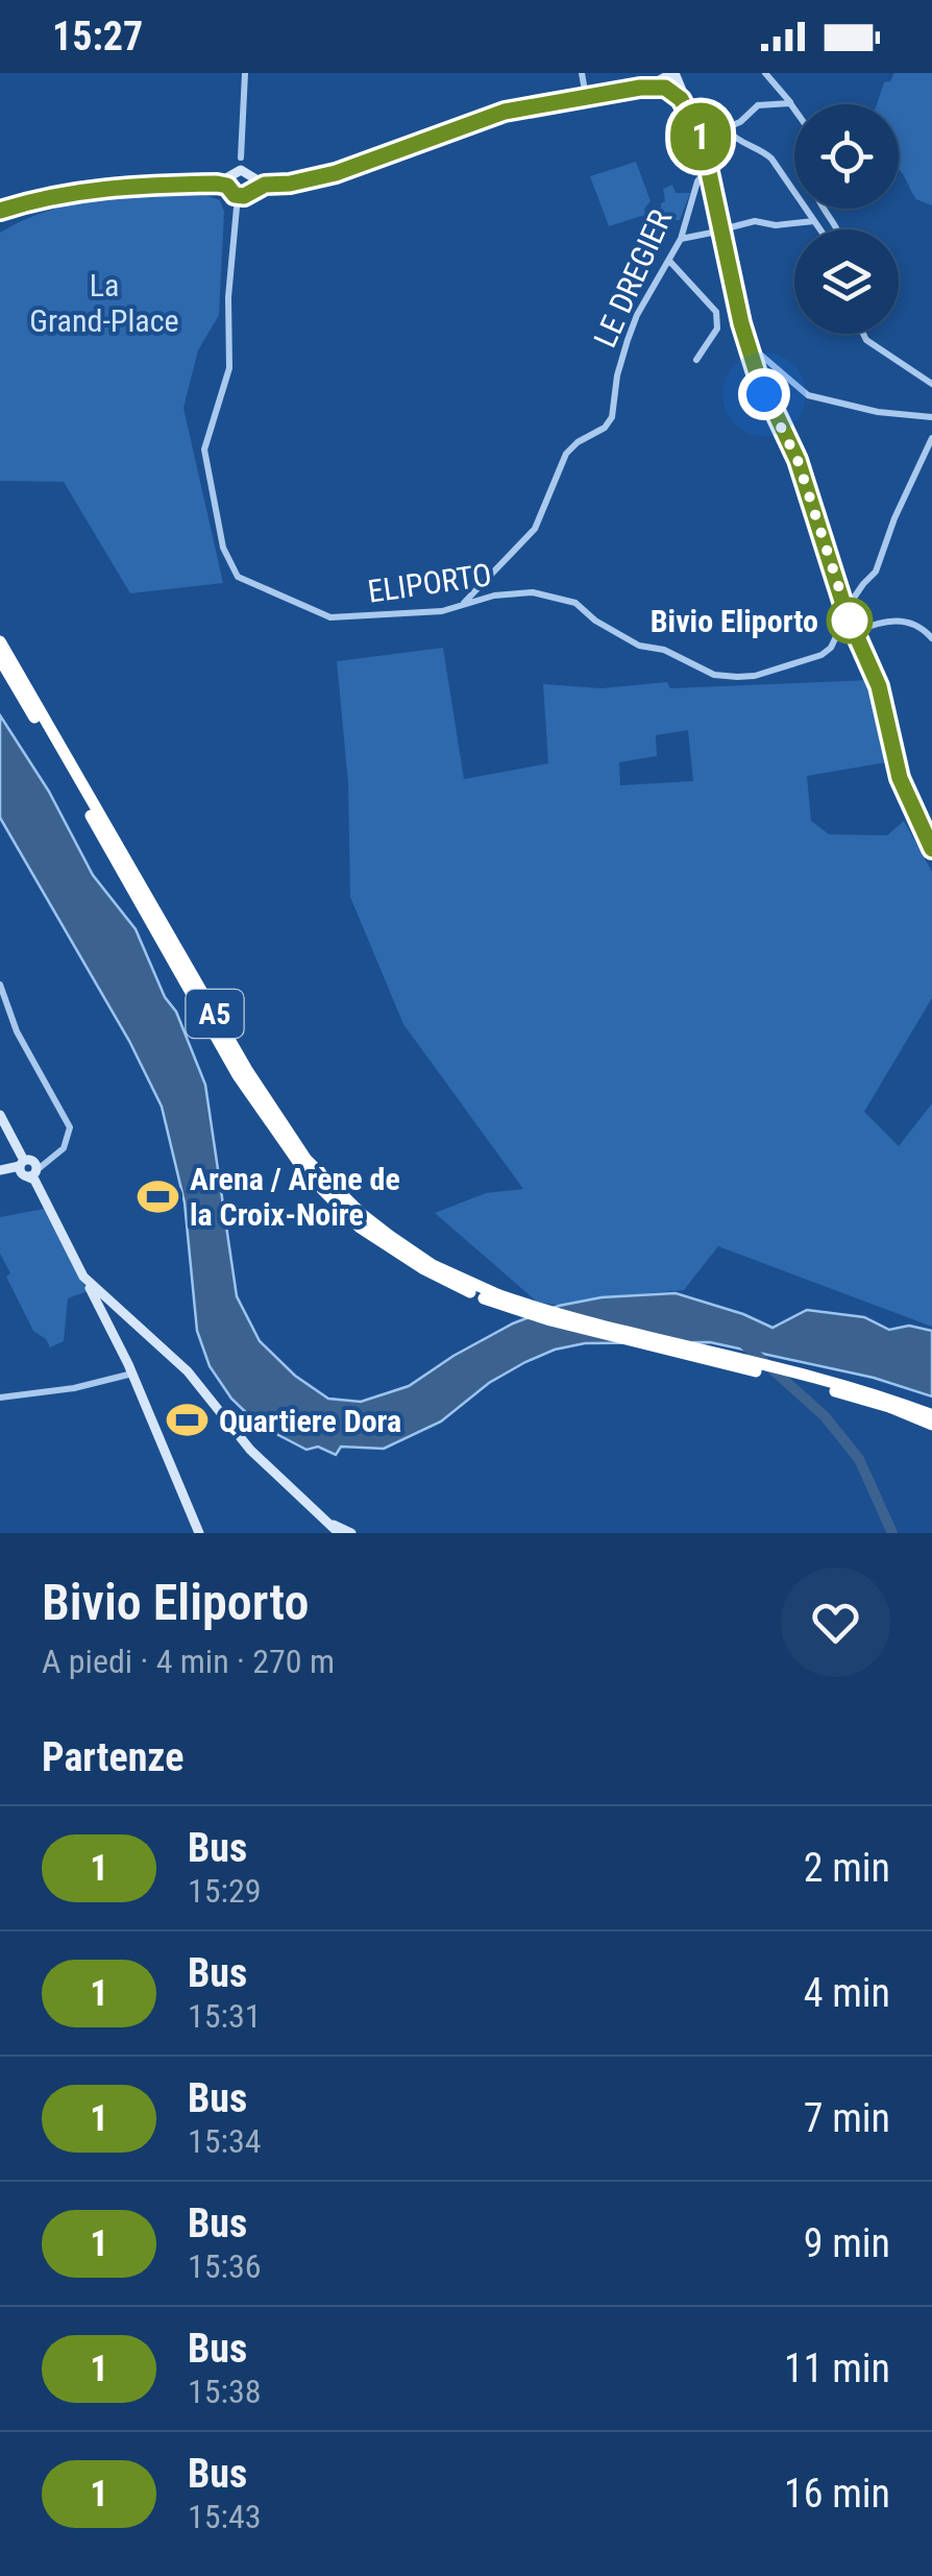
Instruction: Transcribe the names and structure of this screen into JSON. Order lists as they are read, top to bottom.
{
  "streets": {
    "highway": ["A5"],
    "street": ["LE DREGIER", "ELIPORTO"]
  },
  "crossings": [
    ["LE DREGIER", "ELIPORTO"]
  ],
  "parks": ["La Grand-Place"],
  "places": {
    "other": ["Bivio Eliporto"],
    "sports": ["Arena / Arène de la Croix-Noire", "Quartiere Dora"]
  },
  "lines": ["bus line 1"],
  "page": {
    "status": "15:27",
    "on_map": "1",
    "heading": [
      ["Bivio Eliporto", "A piedi · 4 min · 270 m"],
      "Partenze"
    ],
    "list": [
      {
        "mark": "1",
        "name": "Bus",
        "note": "15:29",
        "value": "2 min"
      },
      {
        "mark": "1",
        "name": "Bus",
        "note": "15:31",
        "value": "4 min"
      },
      {
        "mark": "1",
        "name": "Bus",
        "note": "15:34",
        "value": "7 min"
      },
      {
        "mark": "1",
        "name": "Bus",
        "note": "15:36",
        "value": "9 min"
      },
      {
        "mark": "1",
        "name": "Bus",
        "note": "15:38",
        "value": "11 min"
      },
      {
        "mark": "1",
        "name": "Bus",
        "note": "15:43",
        "value": "16 min"
      }
    ]
  }
}
